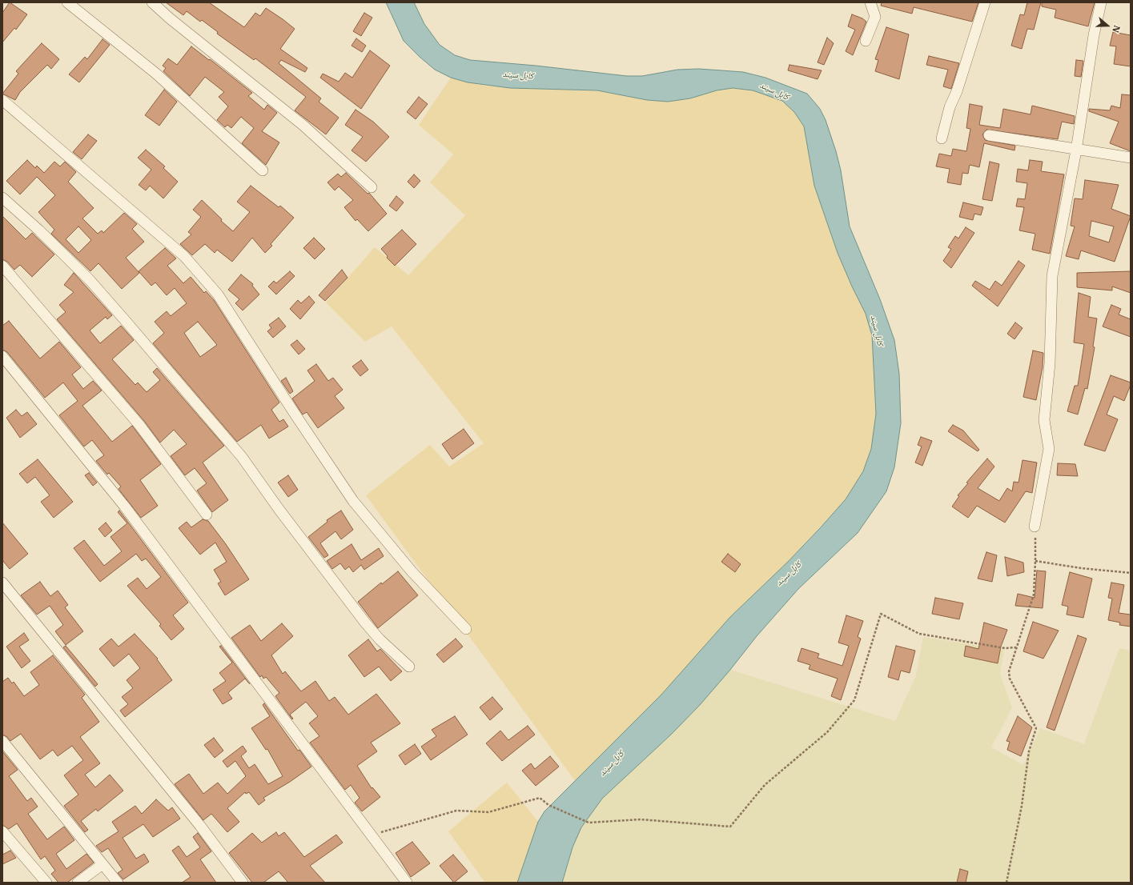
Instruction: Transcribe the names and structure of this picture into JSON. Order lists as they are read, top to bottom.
{
  "water": ["کابل سيند"],
  "north": "right"
}
